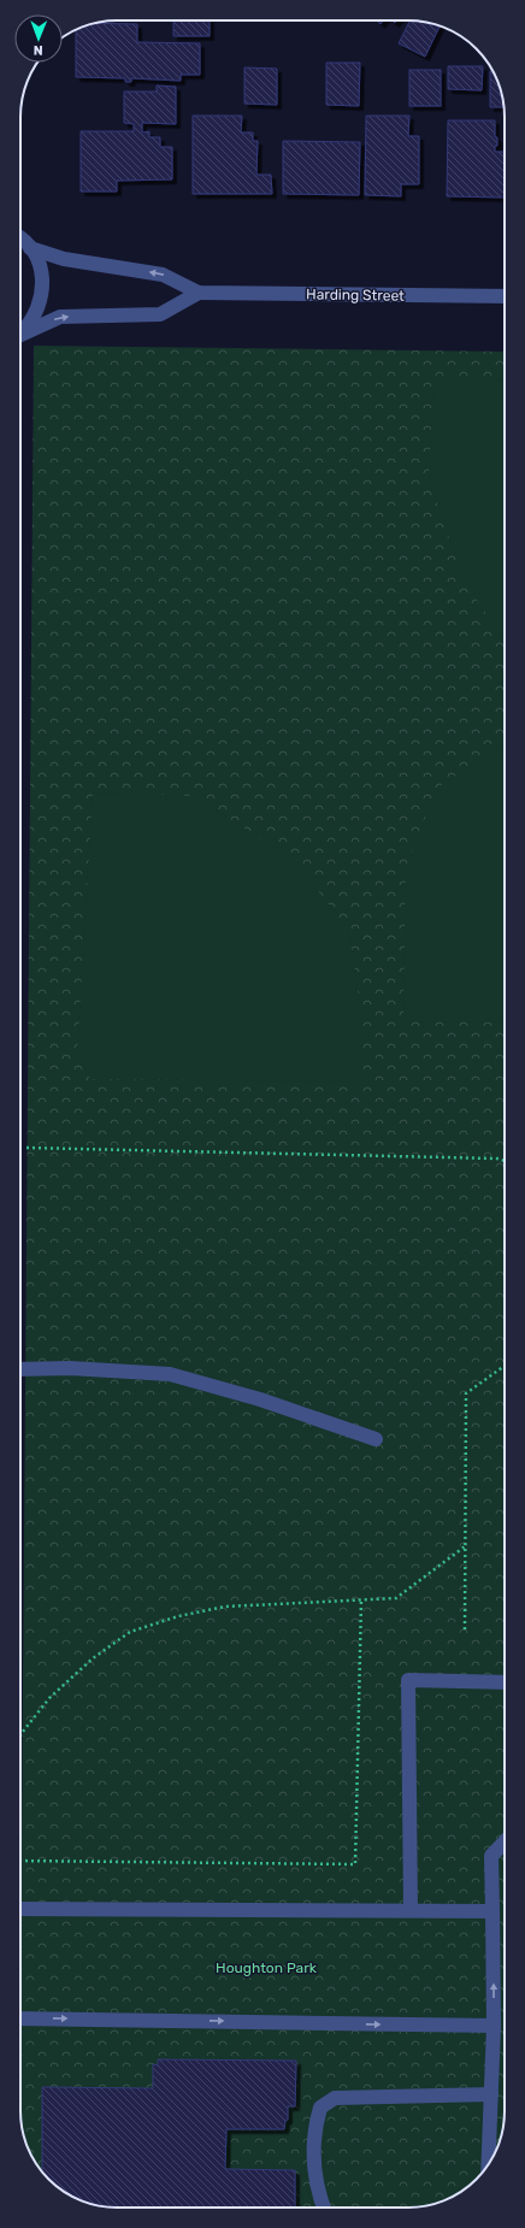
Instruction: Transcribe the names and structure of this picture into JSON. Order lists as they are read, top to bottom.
{
  "streets": {
    "street": ["Harding Street"]
  },
  "one_way": ["Harding Street"],
  "parks": ["Houghton Park"],
  "north": "bottom"
}
